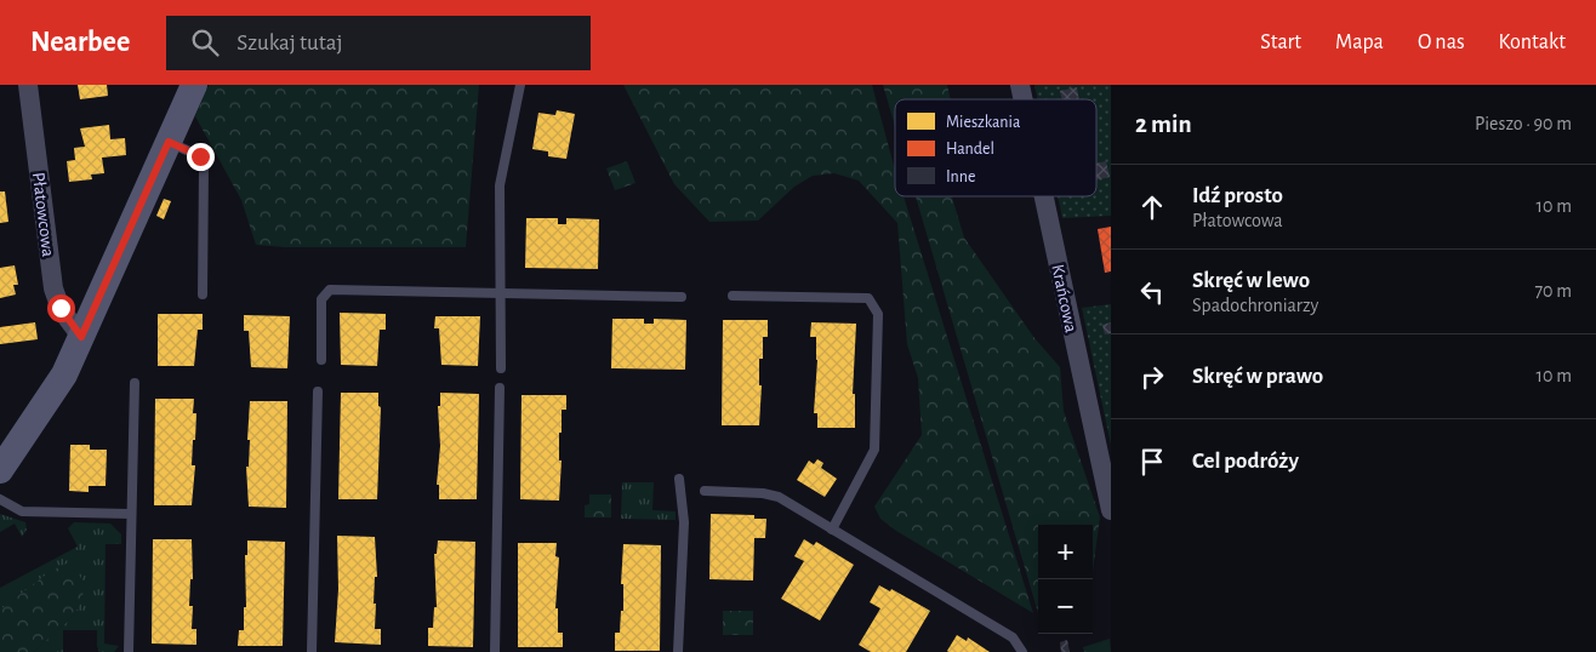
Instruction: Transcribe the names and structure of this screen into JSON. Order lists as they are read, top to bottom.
{
  "streets": {
    "street": ["Płatowcowa", "Krańcowa"]
  },
  "legend": ["Mieszkania", "Handel", "Inne"],
  "page": {
    "header": "Nearbee",
    "search": "Szukaj tutaj",
    "nav": [
      "Start",
      "Mapa",
      "O nas",
      "Kontakt"
    ],
    "heading": ["2 min", "Pieszo · 90 m"],
    "list": [
      ["Idź prosto", "Płatowcowa", "10 m"],
      ["Skręć w lewo", "Spadochroniarzy", "70 m"],
      ["Skręć w prawo", "10 m"],
      "Cel podróży"
    ],
    "map_buttons": ["+", "−"]
  }
}
